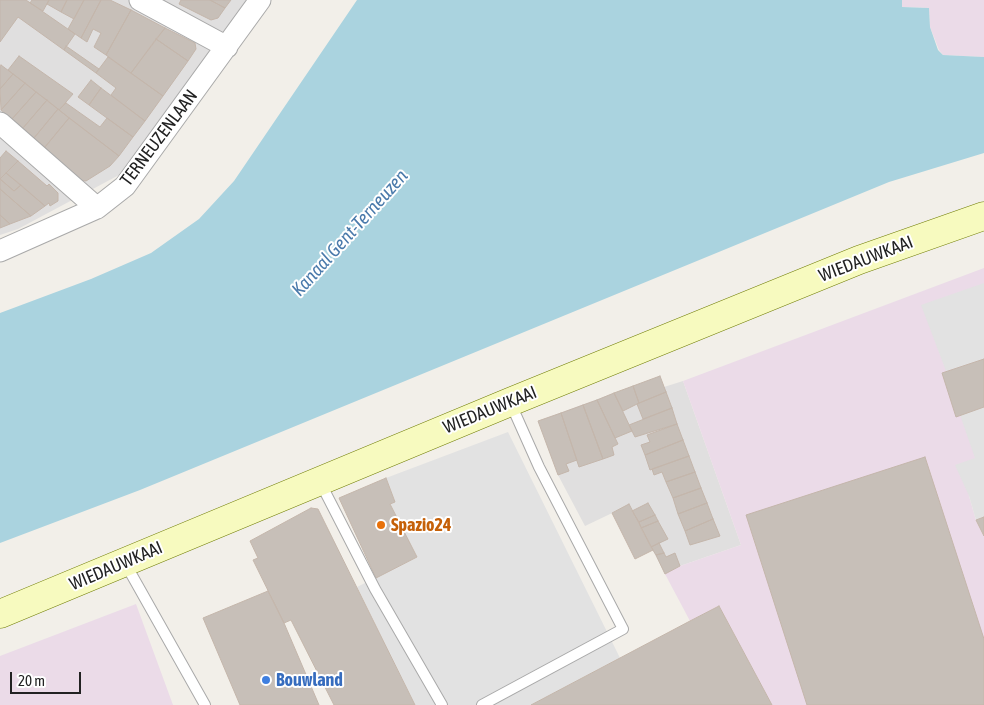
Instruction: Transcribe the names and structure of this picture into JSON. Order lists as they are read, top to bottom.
{
  "streets": {
    "main road": ["WIEDAUWKAAI"],
    "street": ["TERNEUZENLAAN"]
  },
  "water": ["Kanaal Gent-Terneuzen"],
  "places": ["Spazio24", "Bouwland"],
  "scale_bar": "20 m"
}
